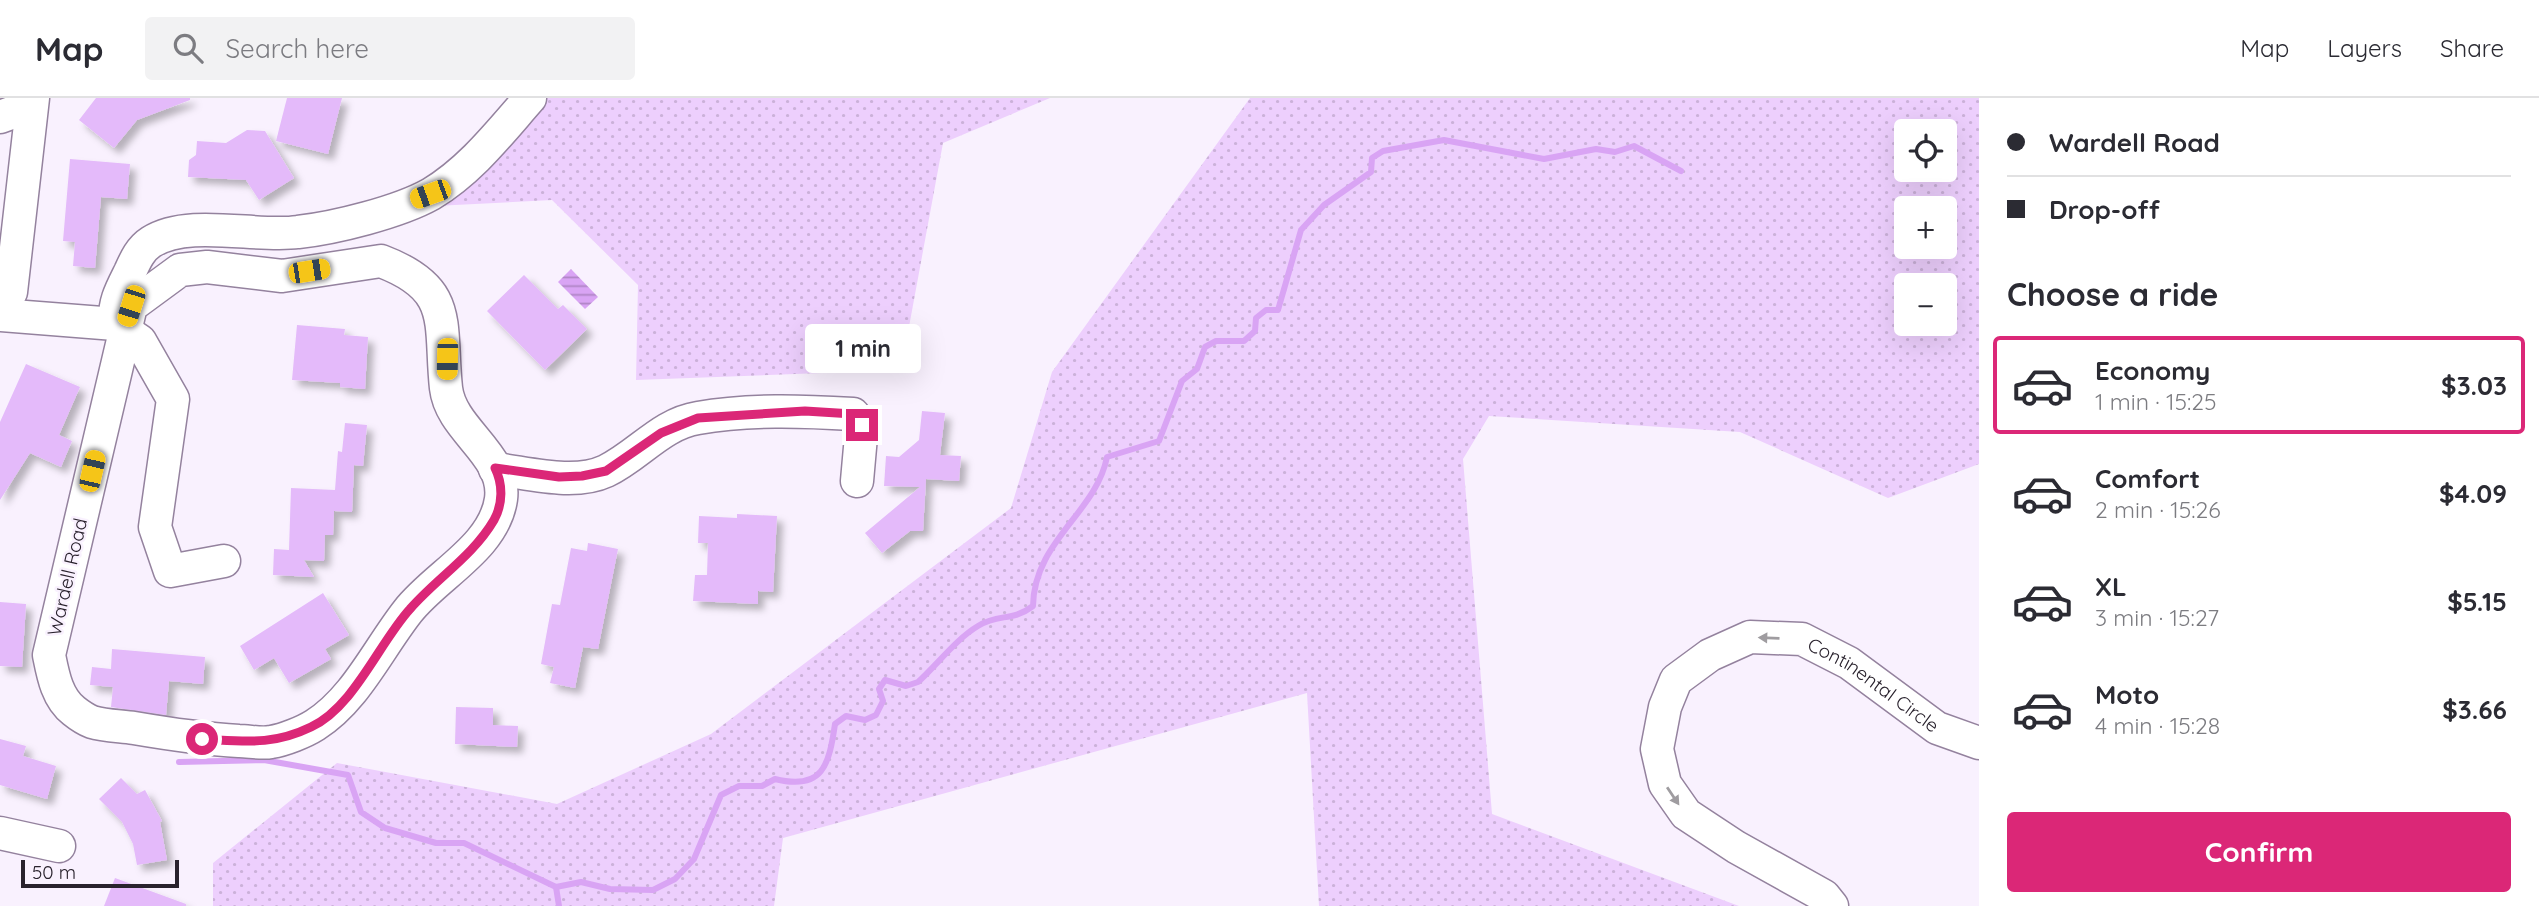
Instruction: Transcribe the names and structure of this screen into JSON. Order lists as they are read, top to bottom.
{
  "streets": {
    "street": ["Wardell Road", "Continental Circle"]
  },
  "scale_bar": "50 m",
  "page": {
    "header": "Map",
    "search": "Search here",
    "nav": ["Map", "Layers", "Share"],
    "banner": ["Wardell Road", "Drop-off"],
    "map_buttons": ["+", "−"],
    "heading": "Choose a ride",
    "bubble": "1 min",
    "list": [
      {
        "name": "Economy",
        "note": "1 min · 15:25",
        "value": "$3.03"
      },
      {
        "name": "Comfort",
        "note": "2 min · 15:26",
        "value": "$4.09"
      },
      {
        "name": "XL",
        "note": "3 min · 15:27",
        "value": "$5.15"
      },
      {
        "name": "Moto",
        "note": "4 min · 15:28",
        "value": "$3.66"
      }
    ],
    "buttons": "Confirm",
    "scale": "50 m"
  }
}
